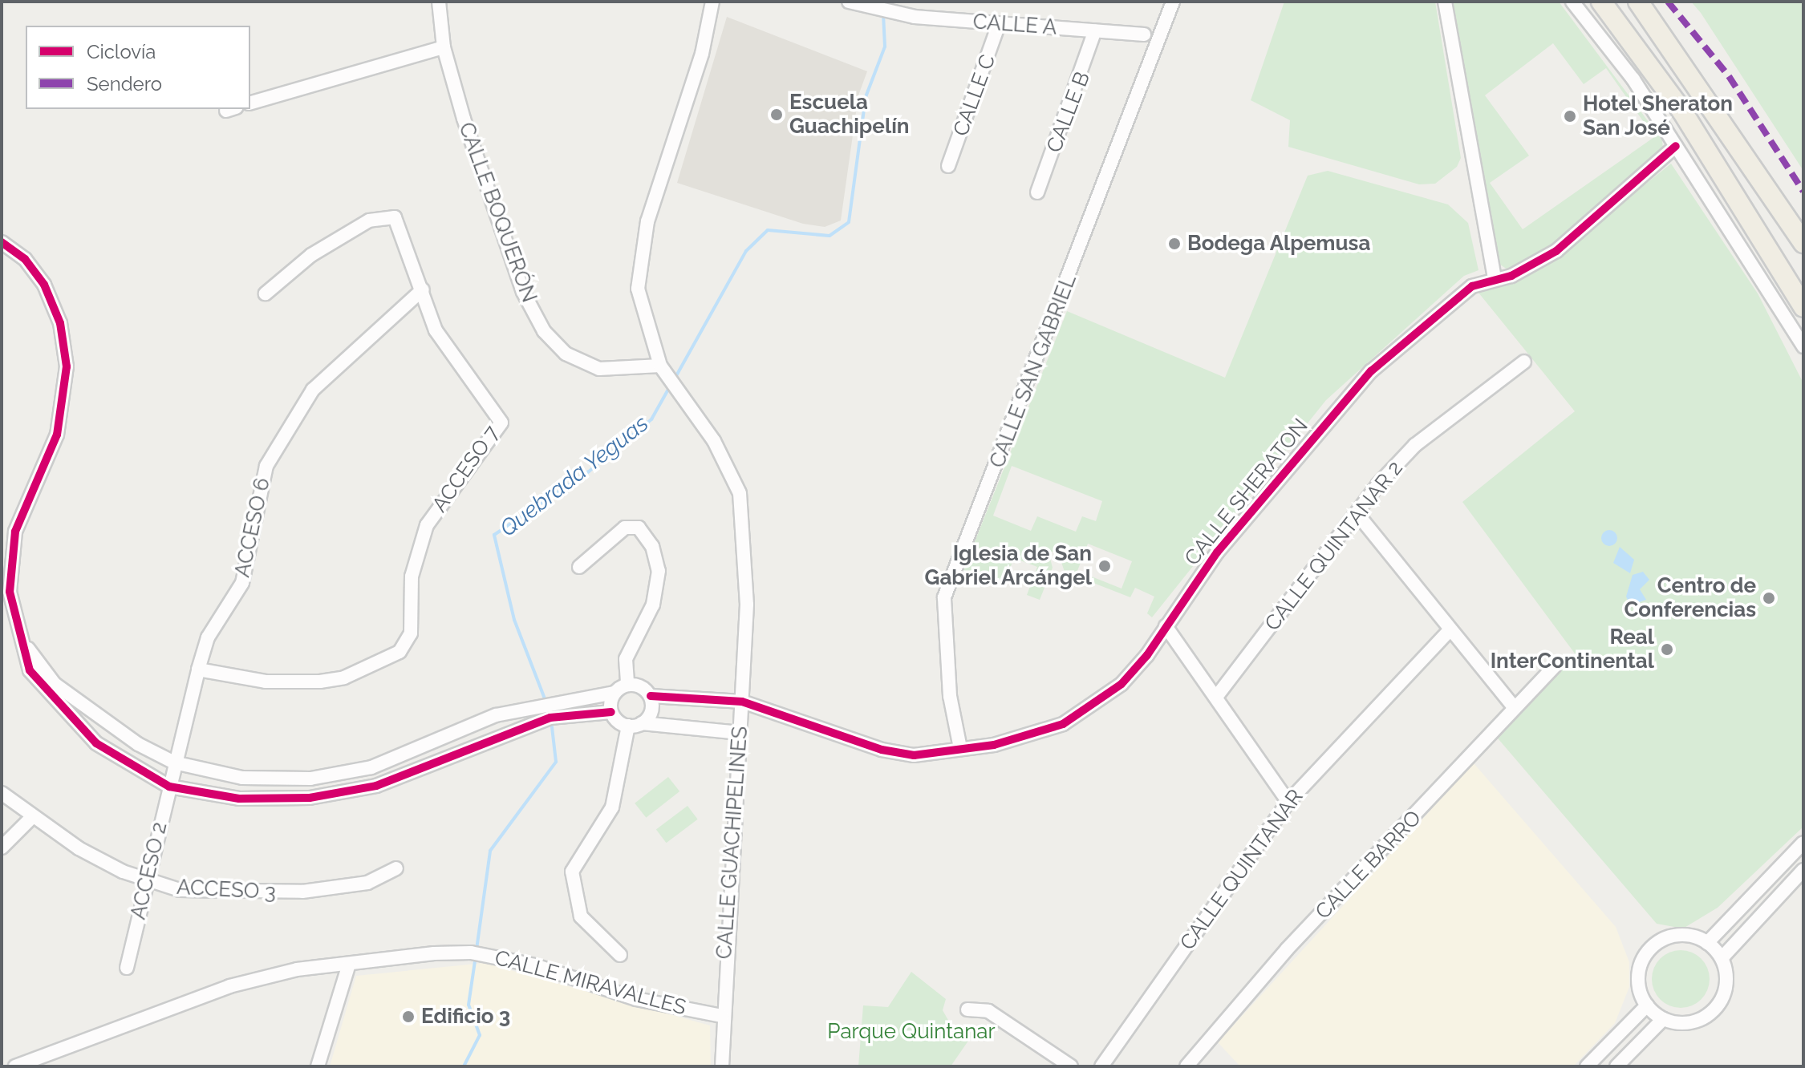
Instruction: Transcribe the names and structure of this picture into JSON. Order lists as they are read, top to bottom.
{
  "streets": {
    "street": [
      "CALLE A",
      "CALLE C",
      "CALLE B",
      "CALLE BOQUERÓN",
      "CALLE SAN GABRIEL",
      "ACCESO 7",
      "CALLE SHERATON",
      "ACCESO 6",
      "CALLE QUINTANAR 2",
      "CALLE GUACHIPELINES",
      "CALLE BARRO",
      "CALLE QUINTANAR",
      "ACCESO 2",
      "ACCESO 3",
      "CALLE MIRAVALLES"
    ]
  },
  "crossings": [
    ["CALLE A", "CALLE C"],
    ["CALLE A", "CALLE B"],
    ["CALLE BOQUERÓN", "CALLE GUACHIPELINES"],
    ["CALLE SAN GABRIEL", "CALLE SHERATON"],
    ["ACCESO 7", "ACCESO 6"],
    ["CALLE SHERATON", "CALLE GUACHIPELINES"],
    ["ACCESO 6", "ACCESO 2"],
    ["CALLE GUACHIPELINES", "CALLE MIRAVALLES"],
    ["ACCESO 2", "ACCESO 3"]
  ],
  "water": ["Quebrada Yeguas"],
  "parks": ["Parque Quintanar"],
  "places": [
    "Escuela Guachipelín",
    "Hotel Sheraton San José",
    "Bodega Alpemusa",
    "Iglesia de San Gabriel Arcángel",
    "Centro de Conferencias",
    "Real InterContinental",
    "Edificio 3"
  ],
  "legend": ["Ciclovía", "Sendero"]
}
